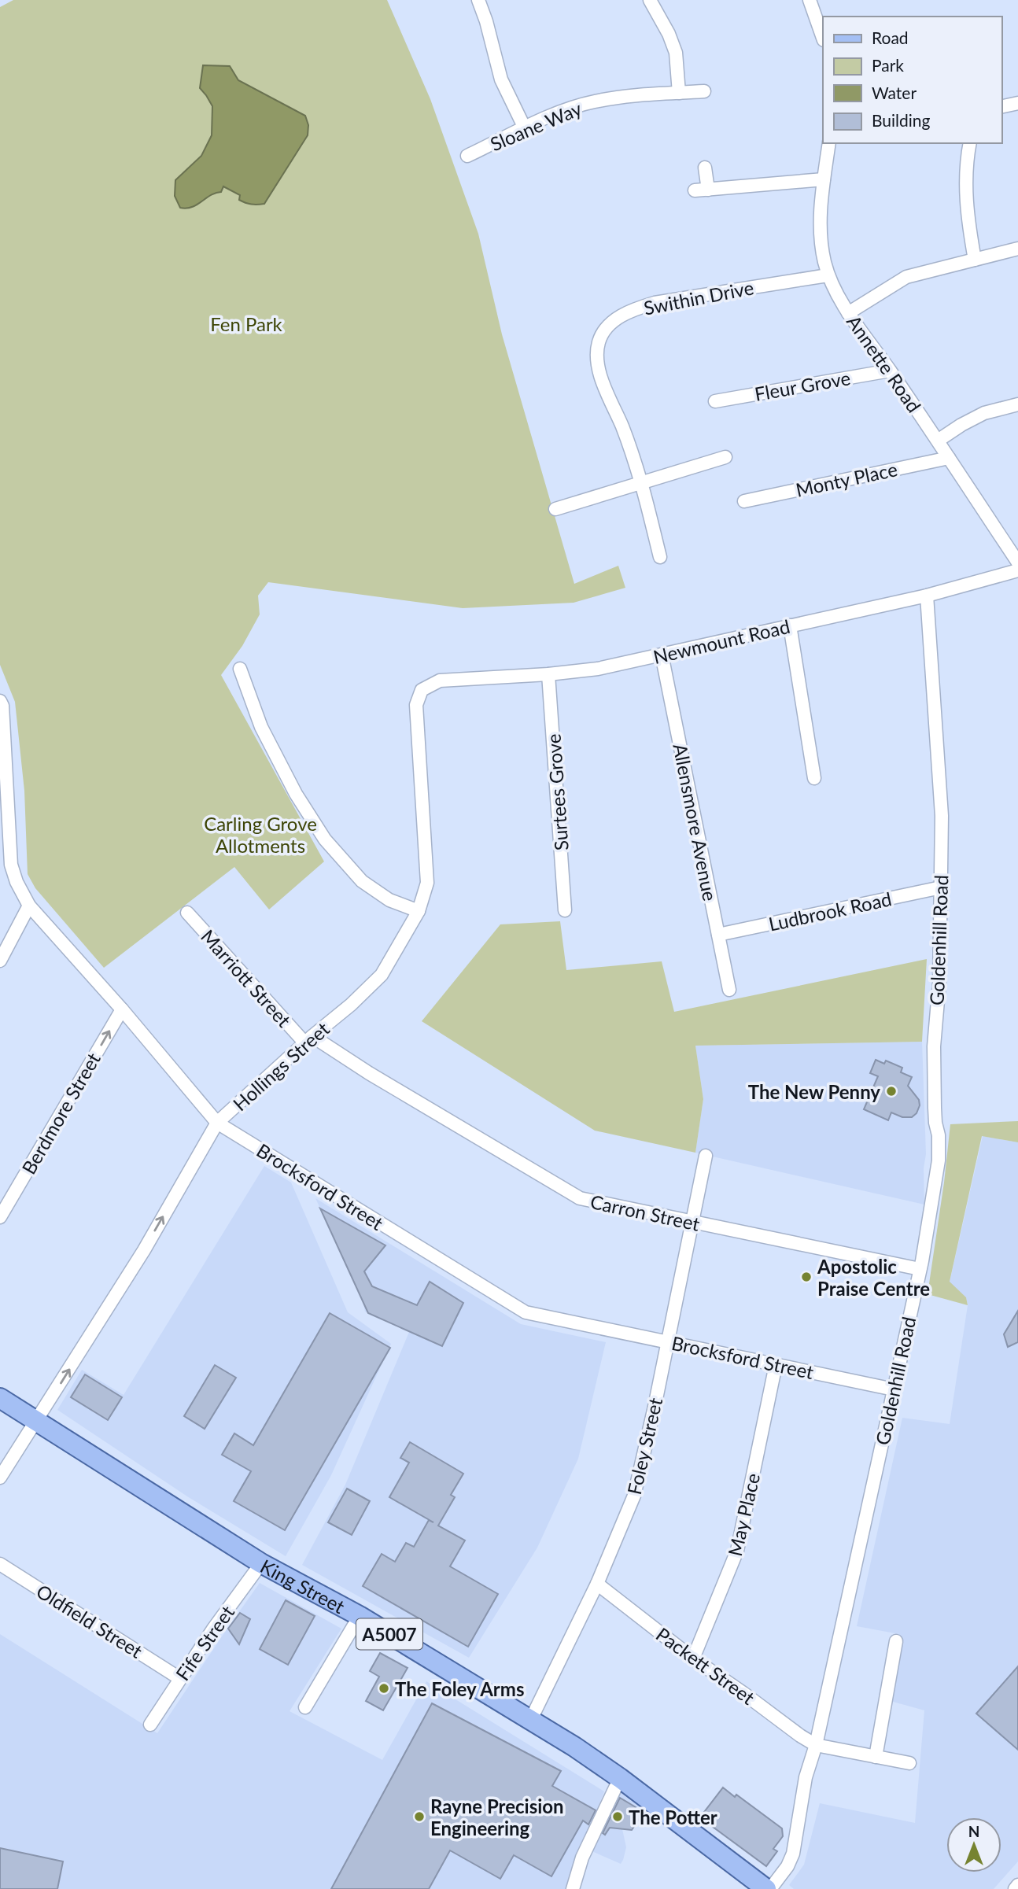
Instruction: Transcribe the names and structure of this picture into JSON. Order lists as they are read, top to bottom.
{
  "streets": {
    "main road": ["King Street", "A5007"],
    "street": [
      "Sloane Way",
      "Swithin Drive",
      "Annette Road",
      "Fleur Grove",
      "Monty Place",
      "Newmount Road",
      "Surtees Grove",
      "Allensmore Avenue",
      "Ludbrook Road",
      "Goldenhill Road",
      "Marriott Street",
      "Hollings Street",
      "Berdmore Street",
      "Brocksford Street",
      "Carron Street",
      "Foley Street",
      "May Place",
      "Oldfield Street",
      "Fife Street",
      "Packett Street"
    ]
  },
  "crossings": [
    ["Swithin Drive", "Annette Road"],
    ["Annette Road", "Fleur Grove"],
    ["Annette Road", "Monty Place"],
    ["Newmount Road", "Surtees Grove"],
    ["Newmount Road", "Allensmore Avenue"],
    ["Newmount Road", "Goldenhill Road"],
    ["Newmount Road", "Hollings Street"],
    ["Allensmore Avenue", "Ludbrook Road"],
    ["Ludbrook Road", "Goldenhill Road"],
    ["Goldenhill Road", "Brocksford Street"],
    ["Goldenhill Road", "Carron Street"],
    ["Goldenhill Road", "Packett Street"],
    ["Marriott Street", "Hollings Street"],
    ["Marriott Street", "Carron Street"],
    ["Hollings Street", "Brocksford Street"],
    ["Hollings Street", "Carron Street"],
    ["Hollings Street", "King Street"],
    ["Berdmore Street", "Brocksford Street"],
    ["Brocksford Street", "Foley Street"],
    ["Brocksford Street", "May Place"],
    ["Carron Street", "Foley Street"],
    ["Foley Street", "King Street"],
    ["Foley Street", "Packett Street"],
    ["May Place", "Packett Street"],
    ["King Street", "Fife Street"],
    ["Oldfield Street", "Fife Street"]
  ],
  "one_way": ["Hollings Street", "Berdmore Street"],
  "parks": ["Fen Park", "Carling Grove Allotments"],
  "places": [
    "The New Penny",
    "Apostolic Praise Centre",
    "The Foley Arms",
    "Rayne Precision Engineering",
    "The Potter"
  ],
  "legend": [
    "Road",
    "Park",
    "Water",
    "Building"
  ],
  "north": "top"
}
